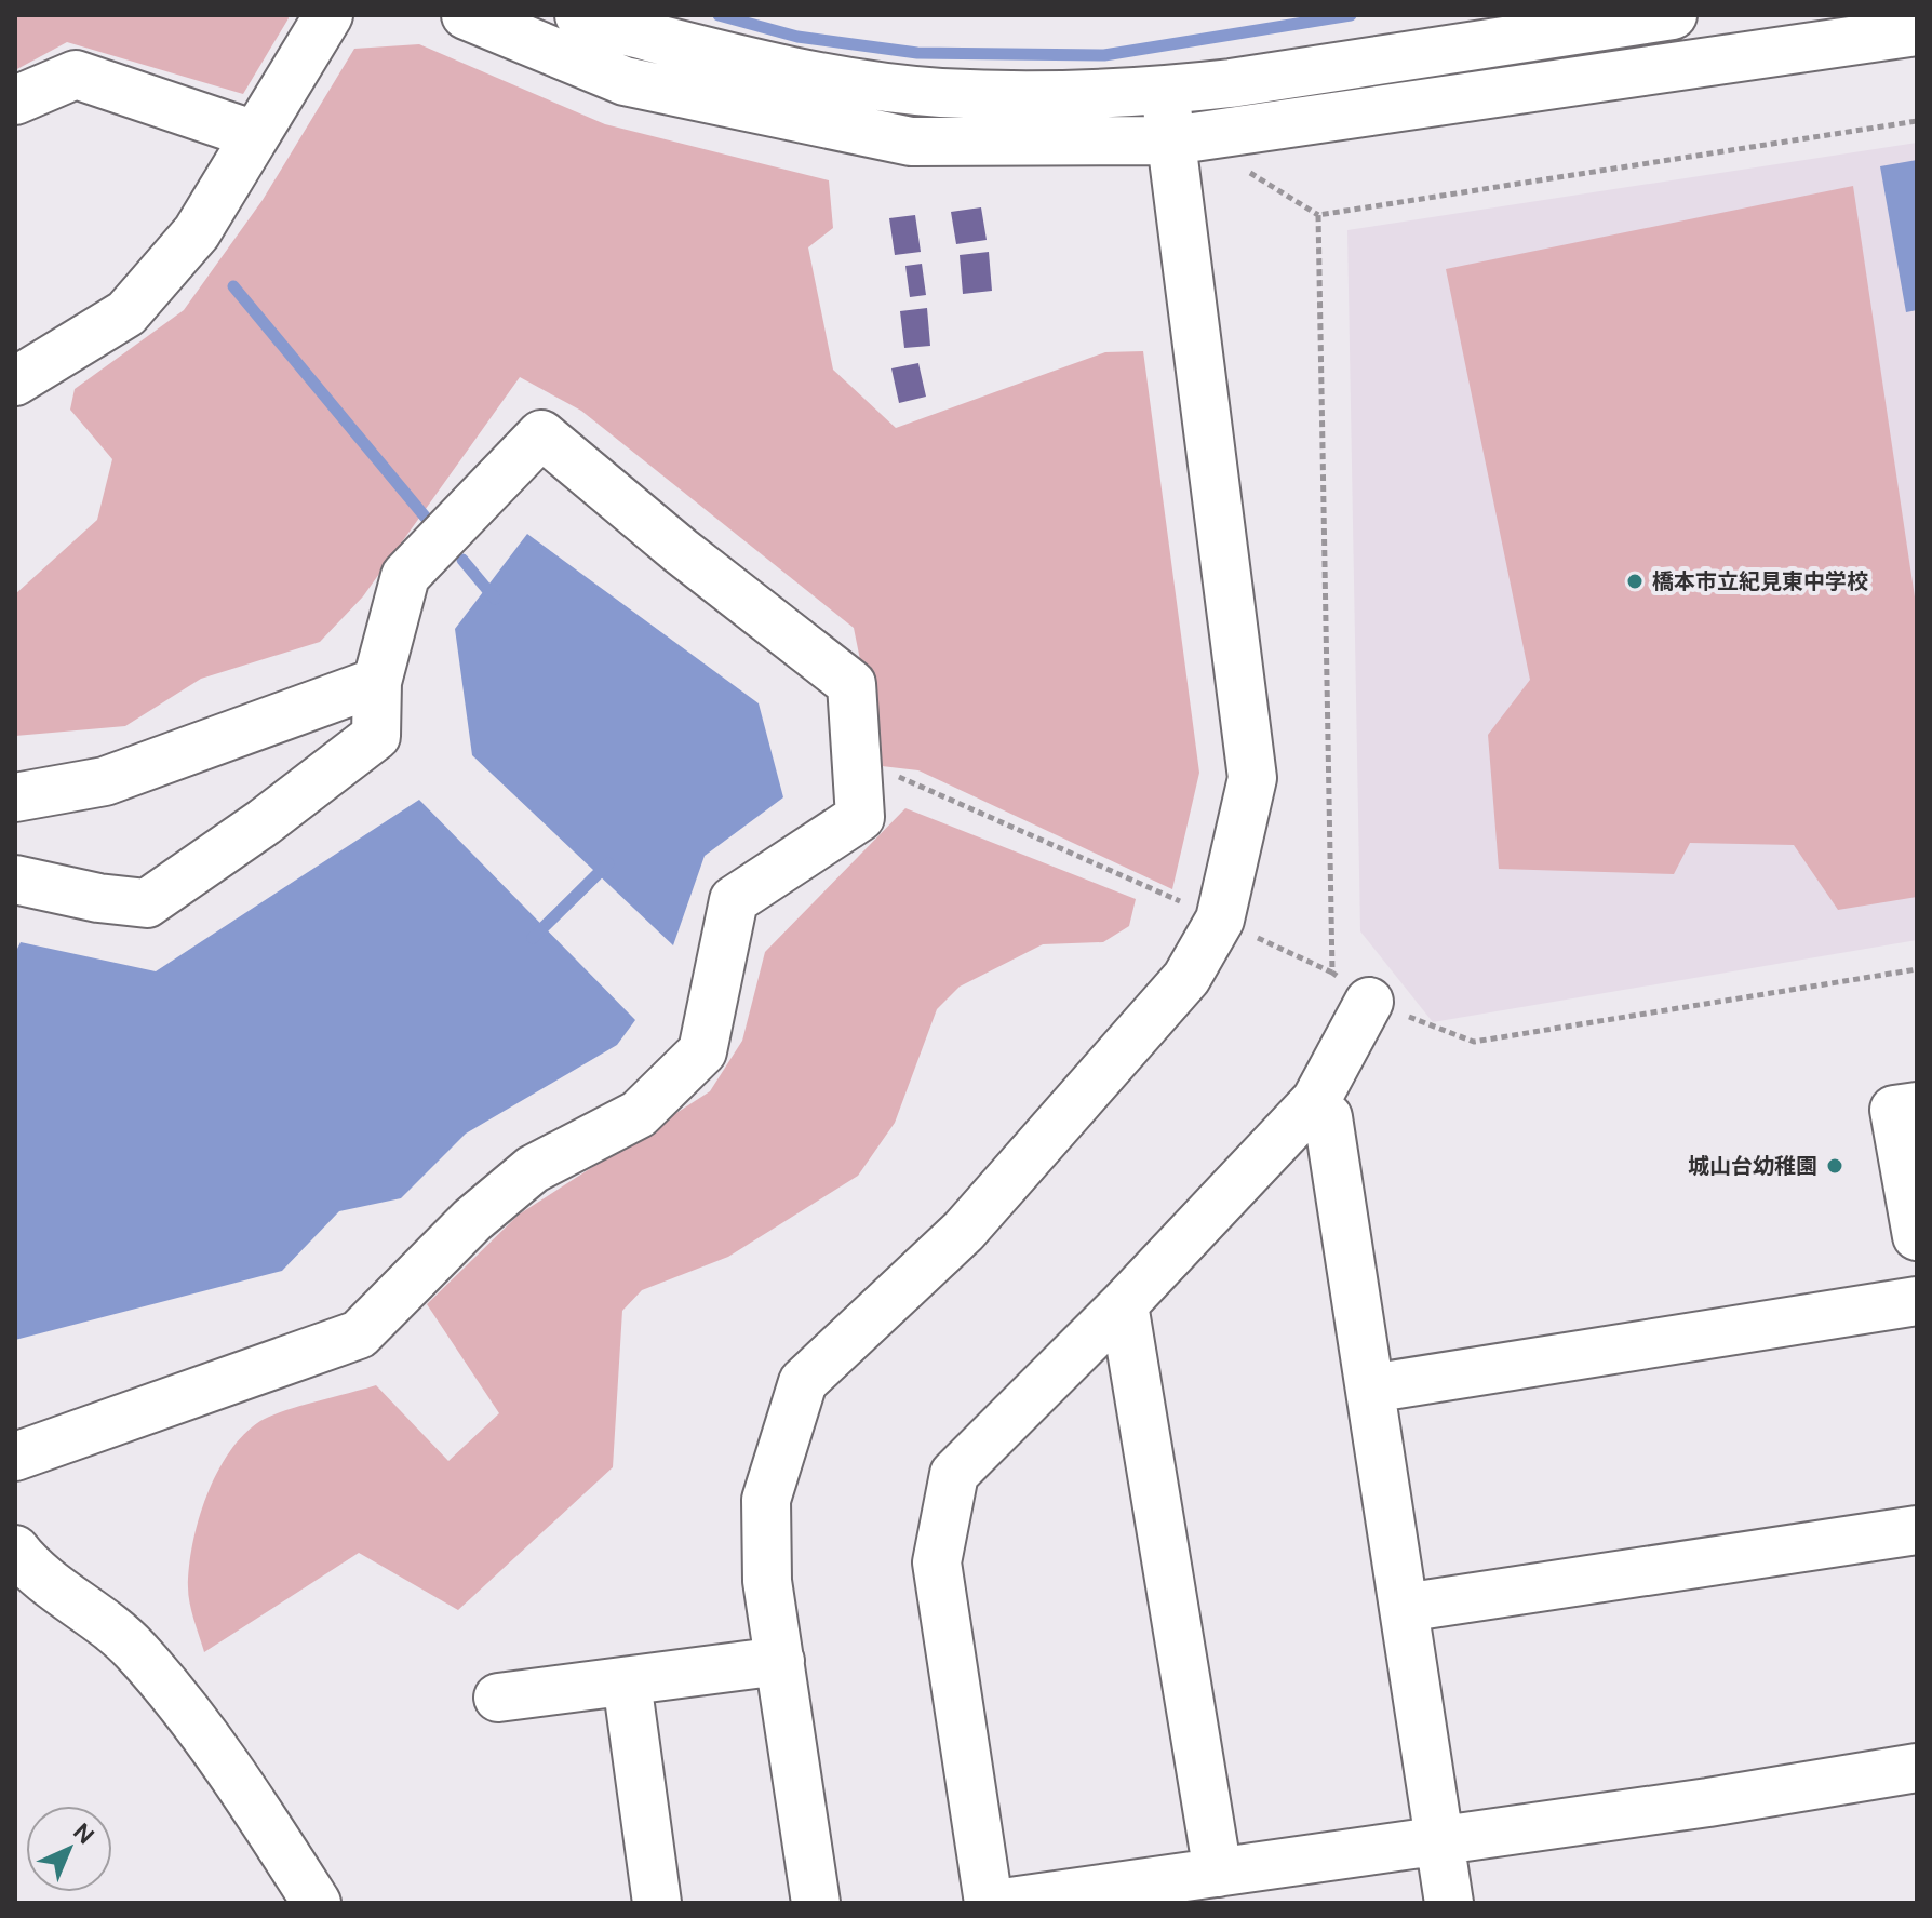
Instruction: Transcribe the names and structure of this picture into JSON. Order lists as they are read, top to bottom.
{
  "places": ["橋本市立紀見東中学校", "城山台幼稚園"],
  "north": "top right"
}
